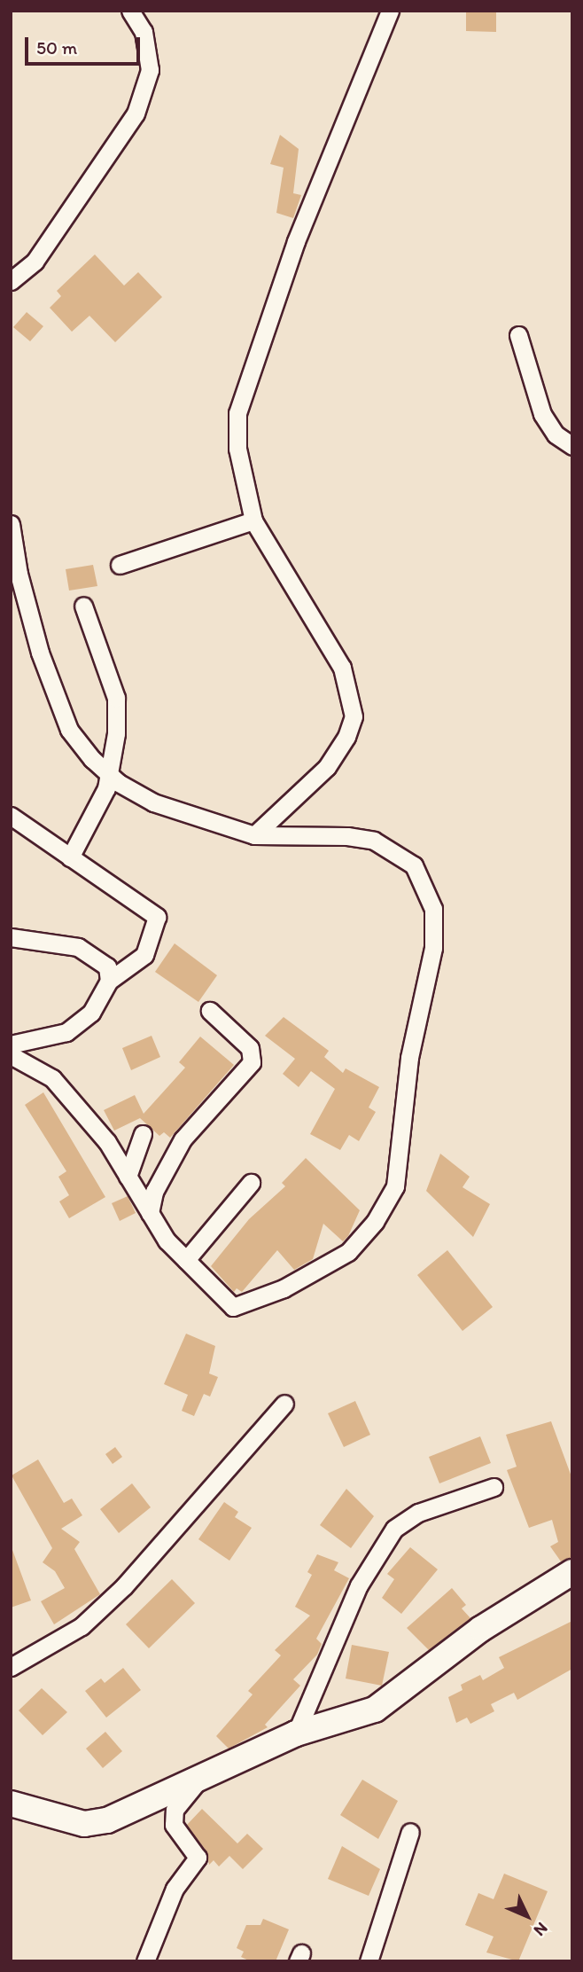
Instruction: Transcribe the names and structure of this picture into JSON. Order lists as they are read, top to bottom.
{
  "scale_bar": "50 m",
  "north": "bottom right"
}
